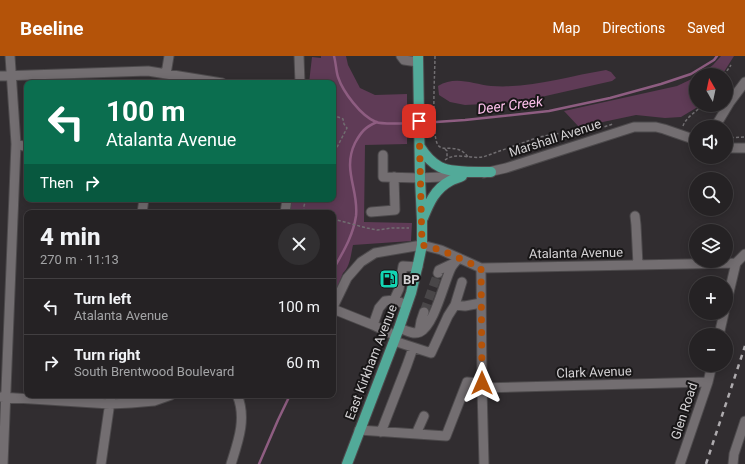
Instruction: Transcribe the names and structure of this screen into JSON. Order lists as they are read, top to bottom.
{
  "streets": {
    "main road": ["East Kirkham Avenue"],
    "street": [
      "Marshall Avenue",
      "Atalanta Avenue",
      "Clark Avenue",
      "Glen Road"
    ]
  },
  "crossings": [
    ["Marshall Avenue", "East Kirkham Avenue"],
    ["Atalanta Avenue", "East Kirkham Avenue"],
    ["Clark Avenue", "Glen Road"]
  ],
  "water": ["Deer Creek"],
  "places": {
    "fuel station": ["BP"]
  },
  "north": "top",
  "page": {
    "header": "Beeline",
    "nav": ["Map", "Directions", "Saved"],
    "map_buttons": ["+", "−"],
    "turn": ["100 m", "Atalanta Avenue"],
    "then": "Then",
    "heading": ["4 min", "270 m · 11:13"],
    "list": [
      {
        "name": "Turn left",
        "note": "Atalanta Avenue",
        "value": "100 m"
      },
      {
        "name": "Turn right",
        "note": "South Brentwood Boulevard",
        "value": "60 m"
      }
    ]
  }
}
